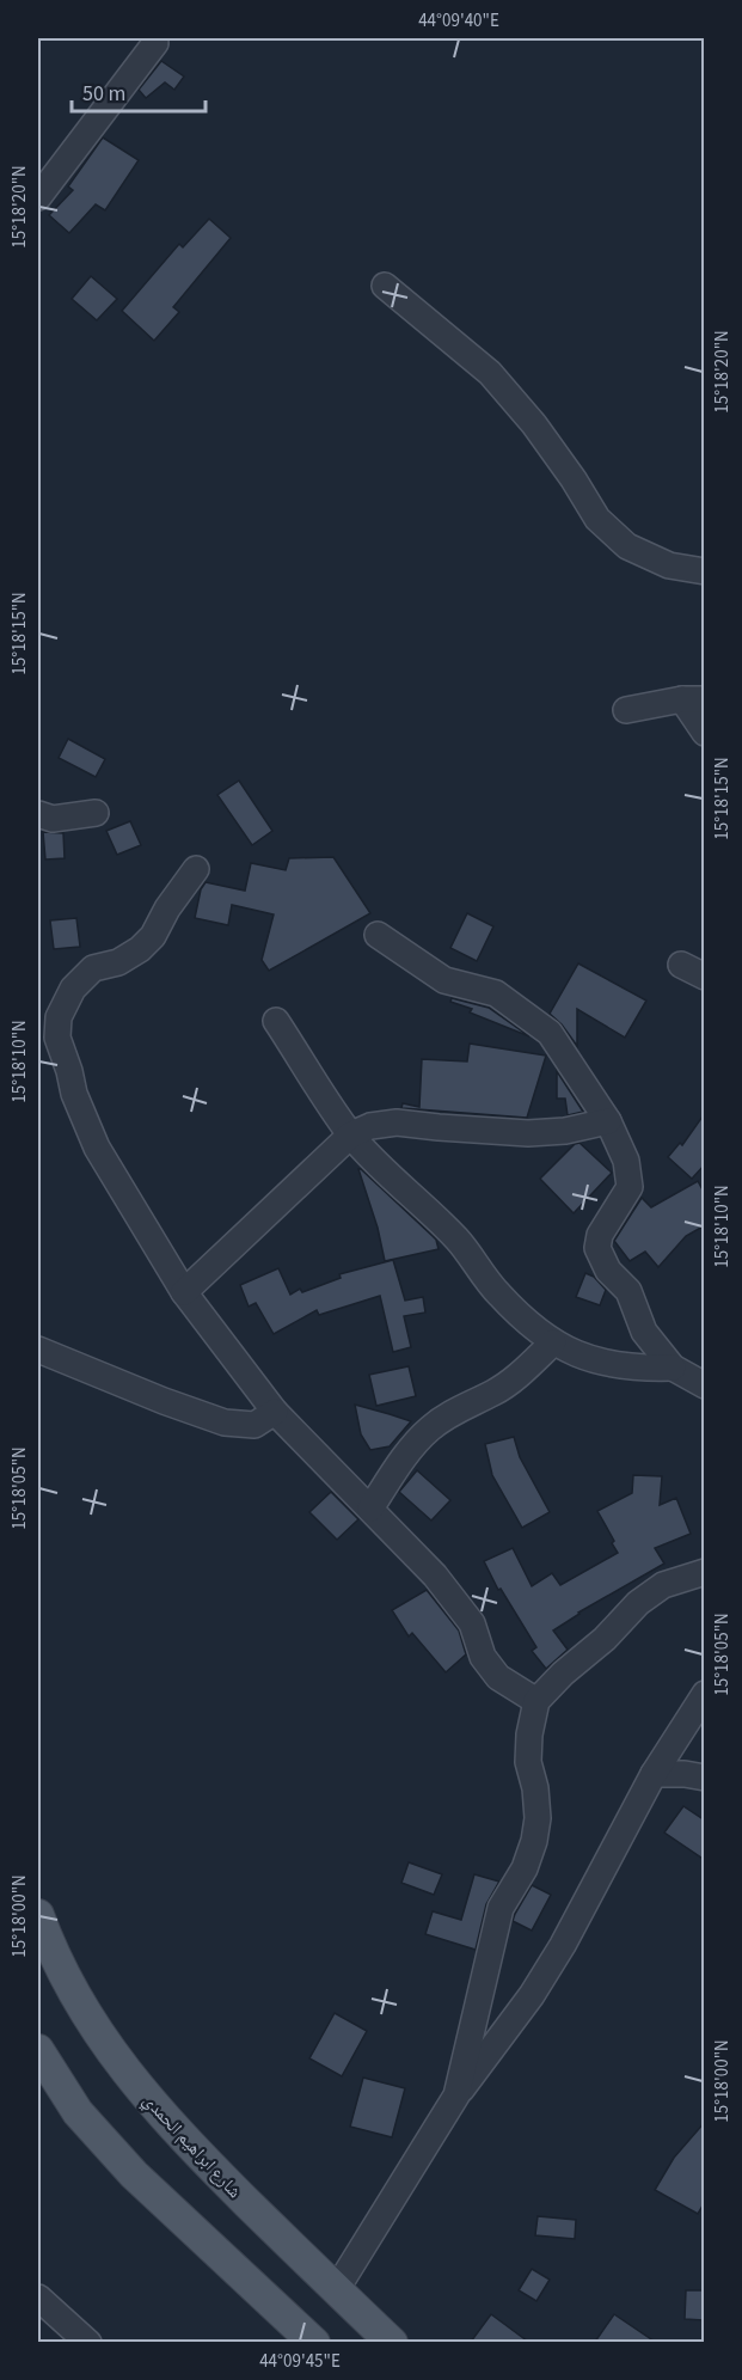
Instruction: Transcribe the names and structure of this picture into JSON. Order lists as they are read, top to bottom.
{
  "streets": {
    "main road": ["شارع ابراهيم الحمدي"]
  },
  "scale_bar": "50 m",
  "coordinates": [
    "44°09'40\"E",
    "15°18'20\"N",
    "15°18'15\"N",
    "15°18'10\"N",
    "15°18'05\"N",
    "15°18'00\"N",
    "44°09'45\"E"
  ]
}
